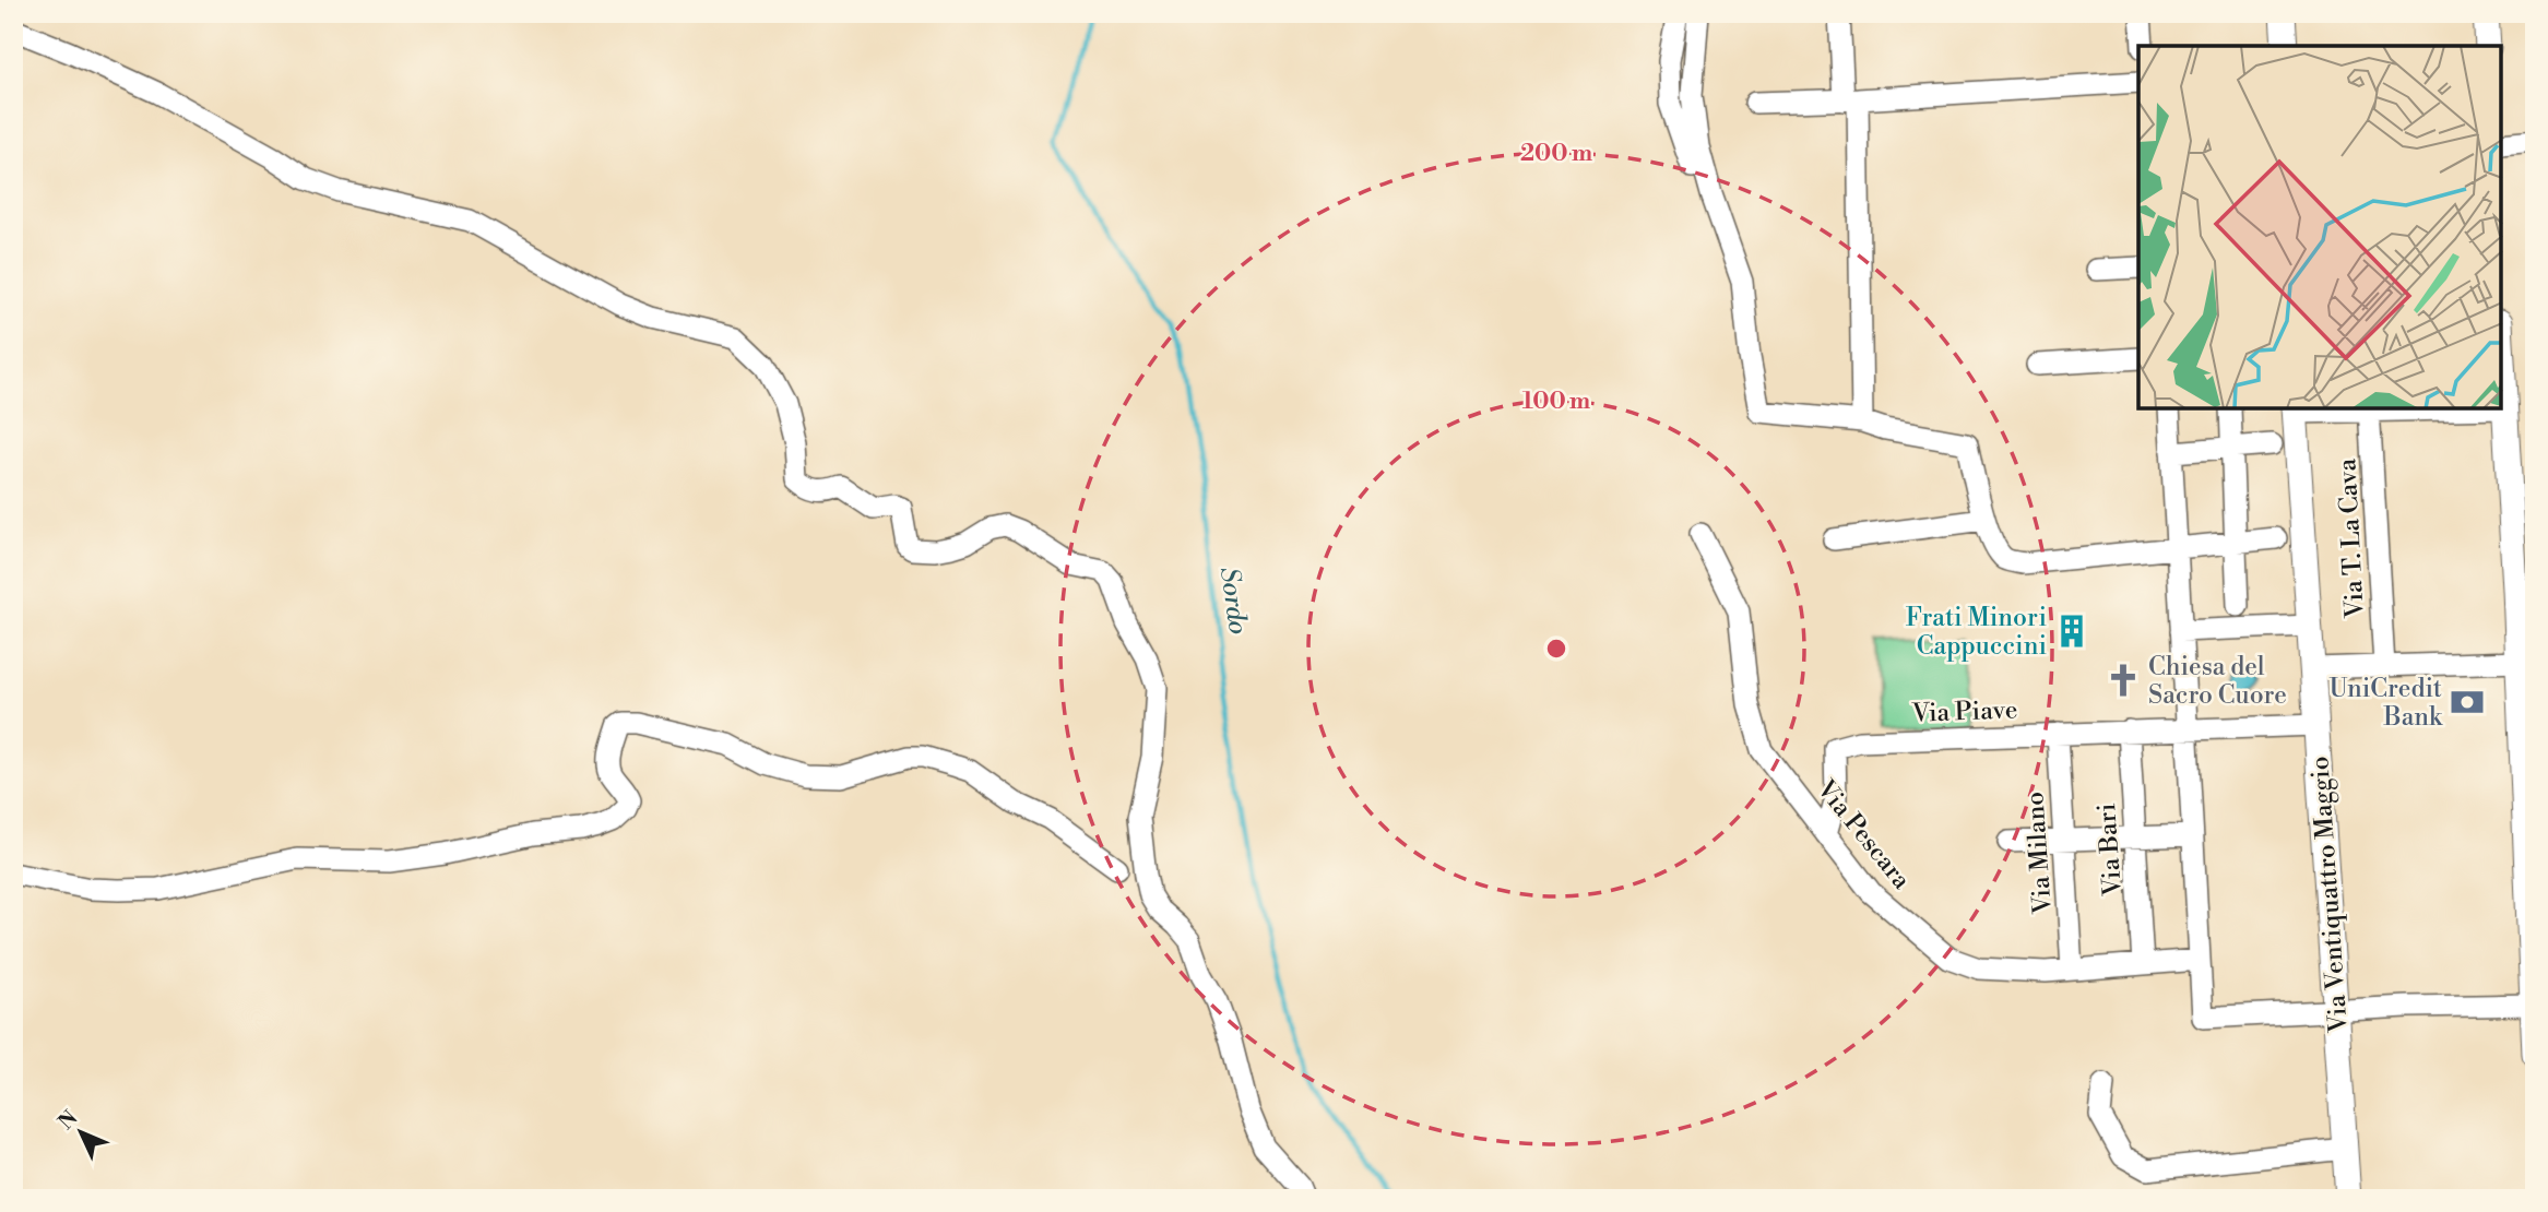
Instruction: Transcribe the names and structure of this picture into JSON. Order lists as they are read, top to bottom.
{
  "streets": {
    "main road": ["Via Ventiquattro Maggio"],
    "street": [
      "Via T. La Cava",
      "Via Piave",
      "Via Pescara",
      "Via Bari",
      "Via Milano"
    ]
  },
  "crossings": [
    ["Via Piave", "Via Pescara"],
    ["Via Piave", "Via Bari"],
    ["Via Piave", "Via Milano"],
    ["Via Piave", "Via Ventiquattro Maggio"],
    ["Via Pescara", "Via Bari"],
    ["Via Pescara", "Via Milano"]
  ],
  "water": ["Sordo"],
  "places": {
    "building": ["Frati Minori Cappuccini"],
    "church": ["Chiesa del Sacro Cuore"],
    "bank": ["UniCredit Bank"]
  },
  "north": "top left",
  "rings": ["200 m", "100 m"]
}
